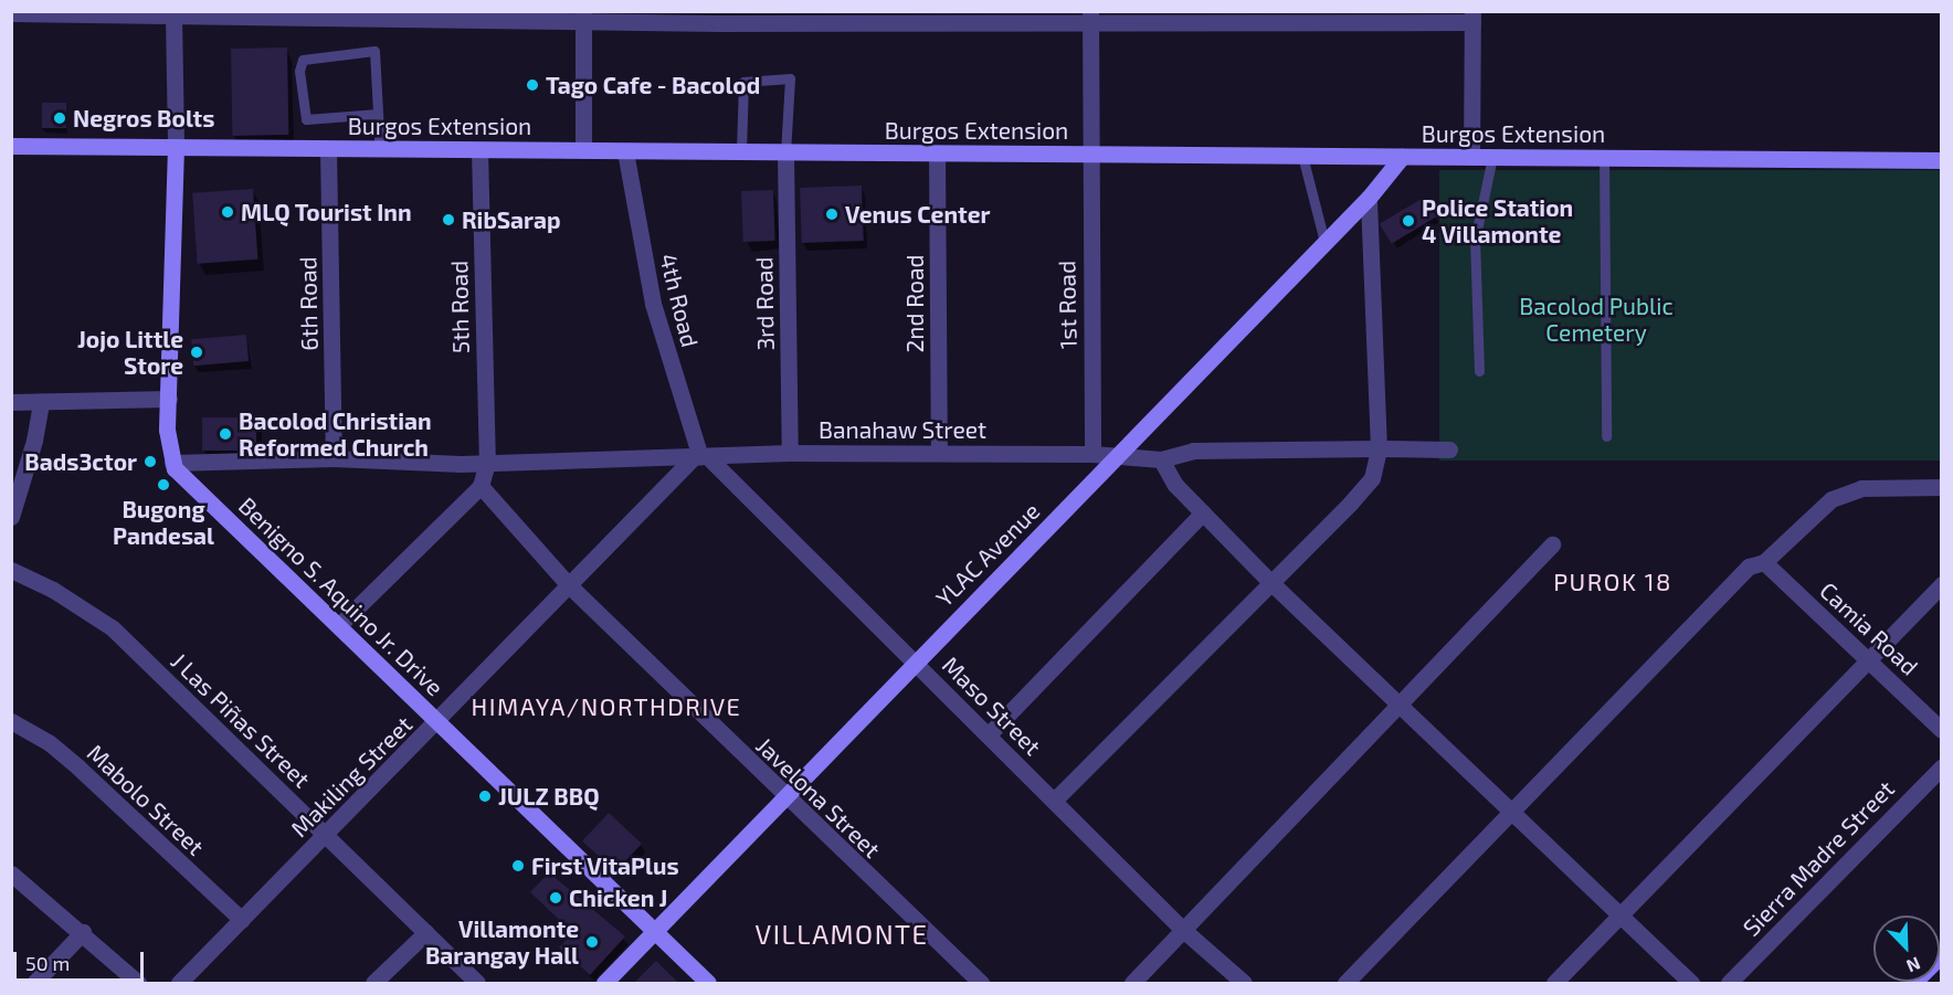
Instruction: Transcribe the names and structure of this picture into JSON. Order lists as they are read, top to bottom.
{
  "streets": {
    "main road": ["Burgos Extension", "YLAC Avenue", "Benigno S. Aquino Jr. Drive"],
    "street": [
      "4th Road",
      "6th Road",
      "3rd Road",
      "2nd Road",
      "1st Road",
      "5th Road",
      "Banahaw Street",
      "Camia Road",
      "Maso Street",
      "J Las Piñas Street",
      "Makiling Street",
      "Javelona Street",
      "Mabolo Street",
      "Sierra Madre Street"
    ]
  },
  "crossings": [
    ["Burgos Extension", "4th Road"],
    ["Burgos Extension", "6th Road"],
    ["Burgos Extension", "3rd Road"],
    ["Burgos Extension", "2nd Road"],
    ["Burgos Extension", "1st Road"],
    ["Burgos Extension", "5th Road"],
    ["Burgos Extension", "YLAC Avenue"],
    ["4th Road", "Banahaw Street"],
    ["4th Road", "Maso Street"],
    ["4th Road", "Makiling Street"],
    ["6th Road", "Banahaw Street"],
    ["3rd Road", "Banahaw Street"],
    ["2nd Road", "Banahaw Street"],
    ["1st Road", "Banahaw Street"],
    ["5th Road", "Banahaw Street"],
    ["Banahaw Street", "YLAC Avenue"],
    ["Banahaw Street", "Benigno S. Aquino Jr. Drive"],
    ["Banahaw Street", "Maso Street"],
    ["Banahaw Street", "Makiling Street"],
    ["YLAC Avenue", "Benigno S. Aquino Jr. Drive"],
    ["YLAC Avenue", "Maso Street"],
    ["YLAC Avenue", "Javelona Street"],
    ["Benigno S. Aquino Jr. Drive", "Makiling Street"],
    ["Maso Street", "Makiling Street"],
    ["J Las Piñas Street", "Makiling Street"],
    ["Makiling Street", "Javelona Street"],
    ["Makiling Street", "Mabolo Street"]
  ],
  "districts": ["PUROK 18", "HIMAYA/NORTHDRIVE", "VILLAMONTE"],
  "parks": ["Bacolod Public Cemetery"],
  "places": [
    "Tago Cafe - Bacolod",
    "Negros Bolts",
    "MLQ Tourist Inn",
    "Venus Center",
    "RibSarap",
    "Police Station 4 Villamonte",
    "Jojo Little Store",
    "Bacolod Christian Reformed Church",
    "Bads3ctor",
    "Bugong Pandesal",
    "JULZ BBQ",
    "First VitaPlus",
    "Chicken J",
    "Villamonte Barangay Hall"
  ],
  "scale_bar": "50 m",
  "north": "bottom right"
}
